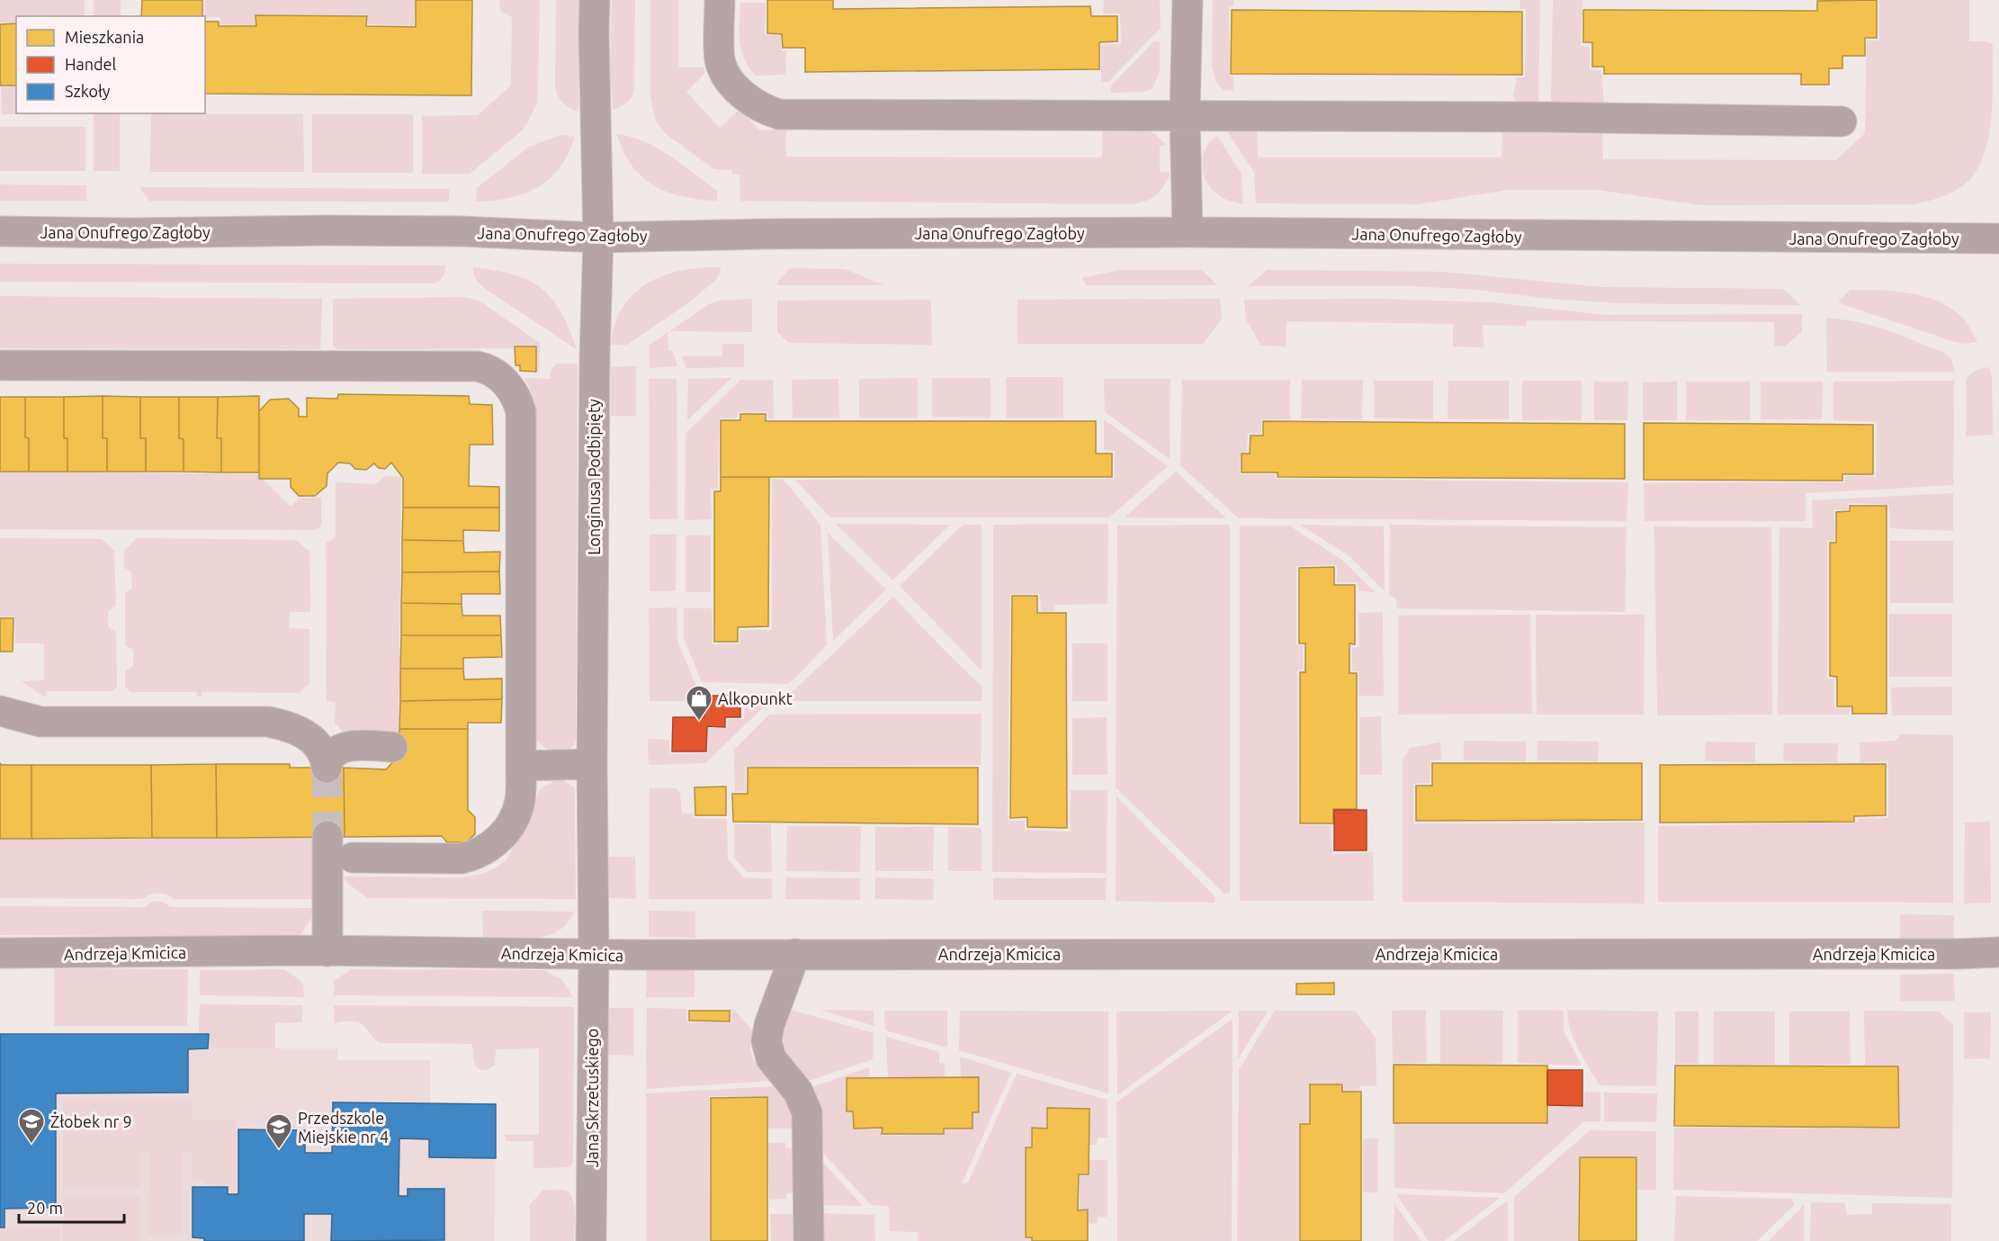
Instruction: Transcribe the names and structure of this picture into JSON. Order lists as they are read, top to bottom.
{
  "streets": {
    "street": [
      "Jana Onufrego Zagłoby",
      "Longinusa Podbipięty",
      "Andrzeja Kmicica",
      "Jana Skrzetuskiego"
    ]
  },
  "crossings": [
    ["Jana Onufrego Zagłoby", "Longinusa Podbipięty"],
    ["Longinusa Podbipięty", "Andrzeja Kmicica"],
    ["Longinusa Podbipięty", "Jana Skrzetuskiego"],
    ["Andrzeja Kmicica", "Jana Skrzetuskiego"]
  ],
  "places": {
    "shop": ["Alkopunkt"],
    "school or university": ["Żłobek nr 9", "Przedszkole Miejskie nr 4"]
  },
  "legend": ["Mieszkania", "Handel", "Szkoły"],
  "scale_bar": "20 m"
}
